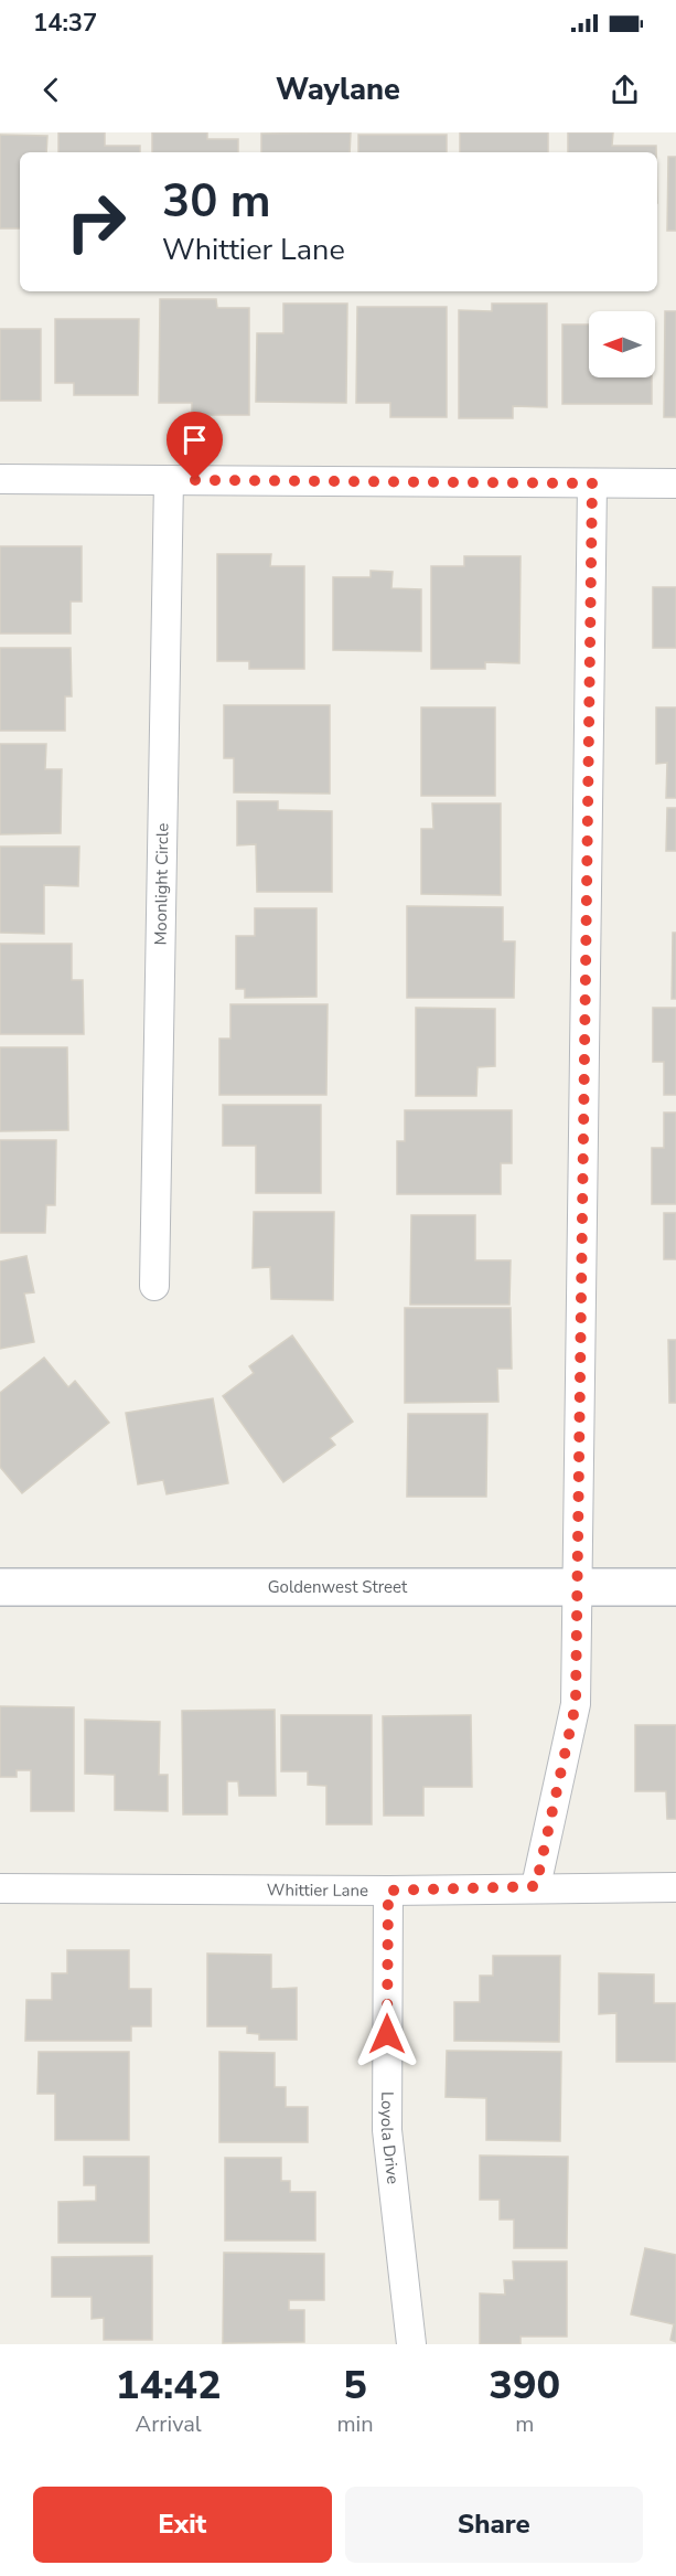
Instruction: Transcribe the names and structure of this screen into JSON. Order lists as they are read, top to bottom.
{
  "streets": {
    "main road": ["Goldenwest Street"],
    "street": ["Moonlight Circle", "Whittier Lane", "Loyola Drive"]
  },
  "crossings": [
    ["Whittier Lane", "Loyola Drive"]
  ],
  "north": "left",
  "page": {
    "status": "14:37",
    "header": "Waylane",
    "turn": ["30 m", "Whittier Lane"],
    "eta": [
      "14:42",
      "Arrival",
      "5",
      "min",
      "390",
      "m"
    ],
    "buttons": ["Exit", "Share"]
  }
}
